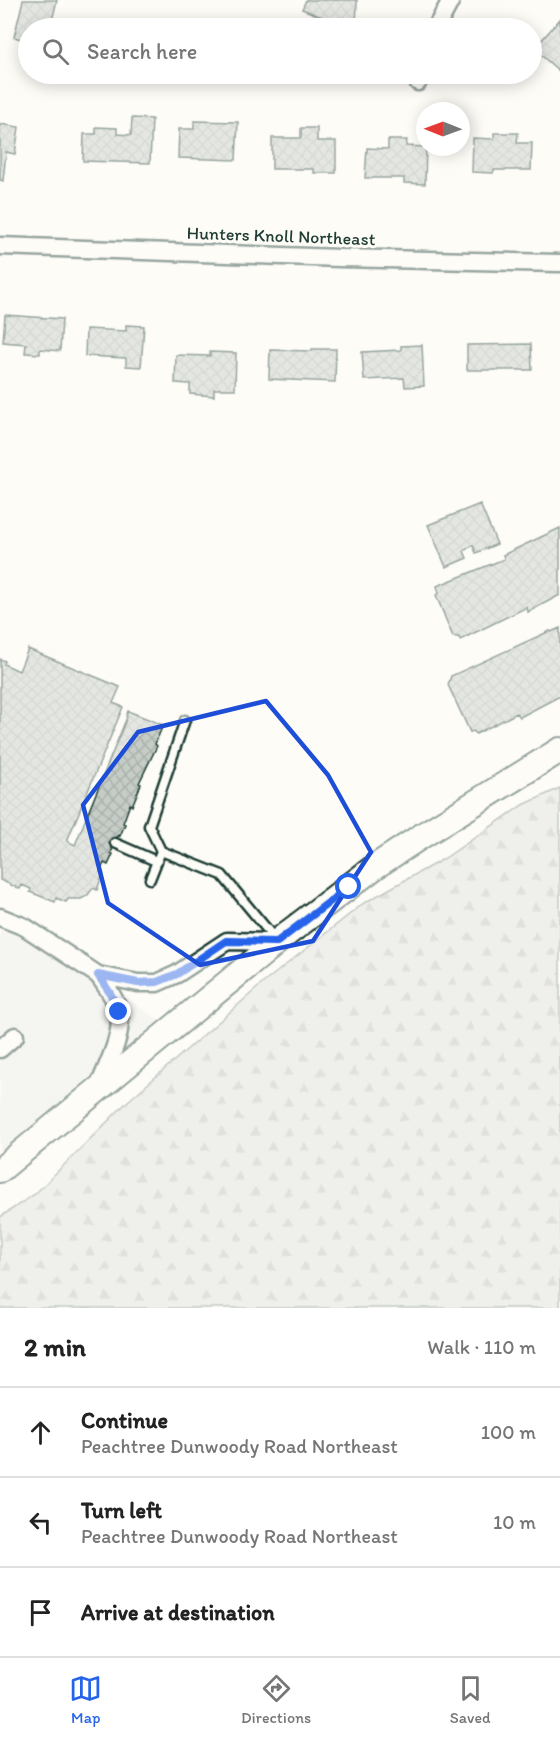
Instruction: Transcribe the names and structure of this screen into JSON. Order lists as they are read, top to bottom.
{
  "streets": {
    "street": ["Hunters Knoll Northeast"]
  },
  "north": "left",
  "page": {
    "search": "Search here",
    "heading": ["2 min", "Walk · 110 m"],
    "list": [
      ["Continue", "Peachtree Dunwoody Road Northeast", "100 m"],
      ["Turn left", "Peachtree Dunwoody Road Northeast", "10 m"],
      "Arrive at destination"
    ],
    "nav": ["Map", "Directions", "Saved"]
  }
}
